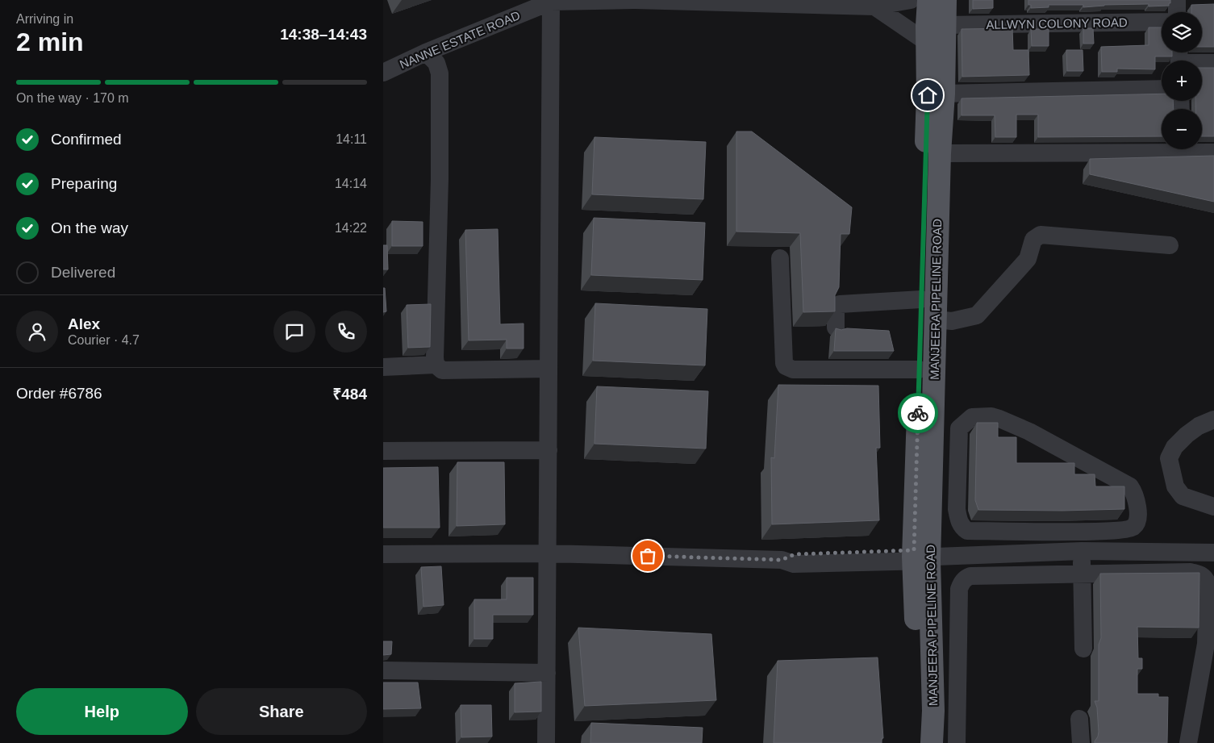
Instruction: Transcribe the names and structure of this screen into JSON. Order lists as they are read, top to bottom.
{
  "streets": {
    "main road": ["MANJEERA PIPELINE ROAD"],
    "street": ["ALLWYN COLONY ROAD", "NANNE ESTATE ROAD"]
  },
  "crossings": [
    ["ALLWYN COLONY ROAD", "MANJEERA PIPELINE ROAD"]
  ],
  "page": {
    "heading": ["2 min", "Arriving in", "14:38–14:43"],
    "panel": [
      "Alex",
      "Courier · 4.7",
      "Order #6786",
      "₹484"
    ],
    "map_buttons": ["+", "−"],
    "bar": "On the way · 170 m",
    "list": [
      ["Confirmed", "14:11"],
      ["Preparing", "14:14"],
      ["On the way", "14:22"],
      "Delivered"
    ],
    "buttons": ["Help", "Share"]
  }
}
